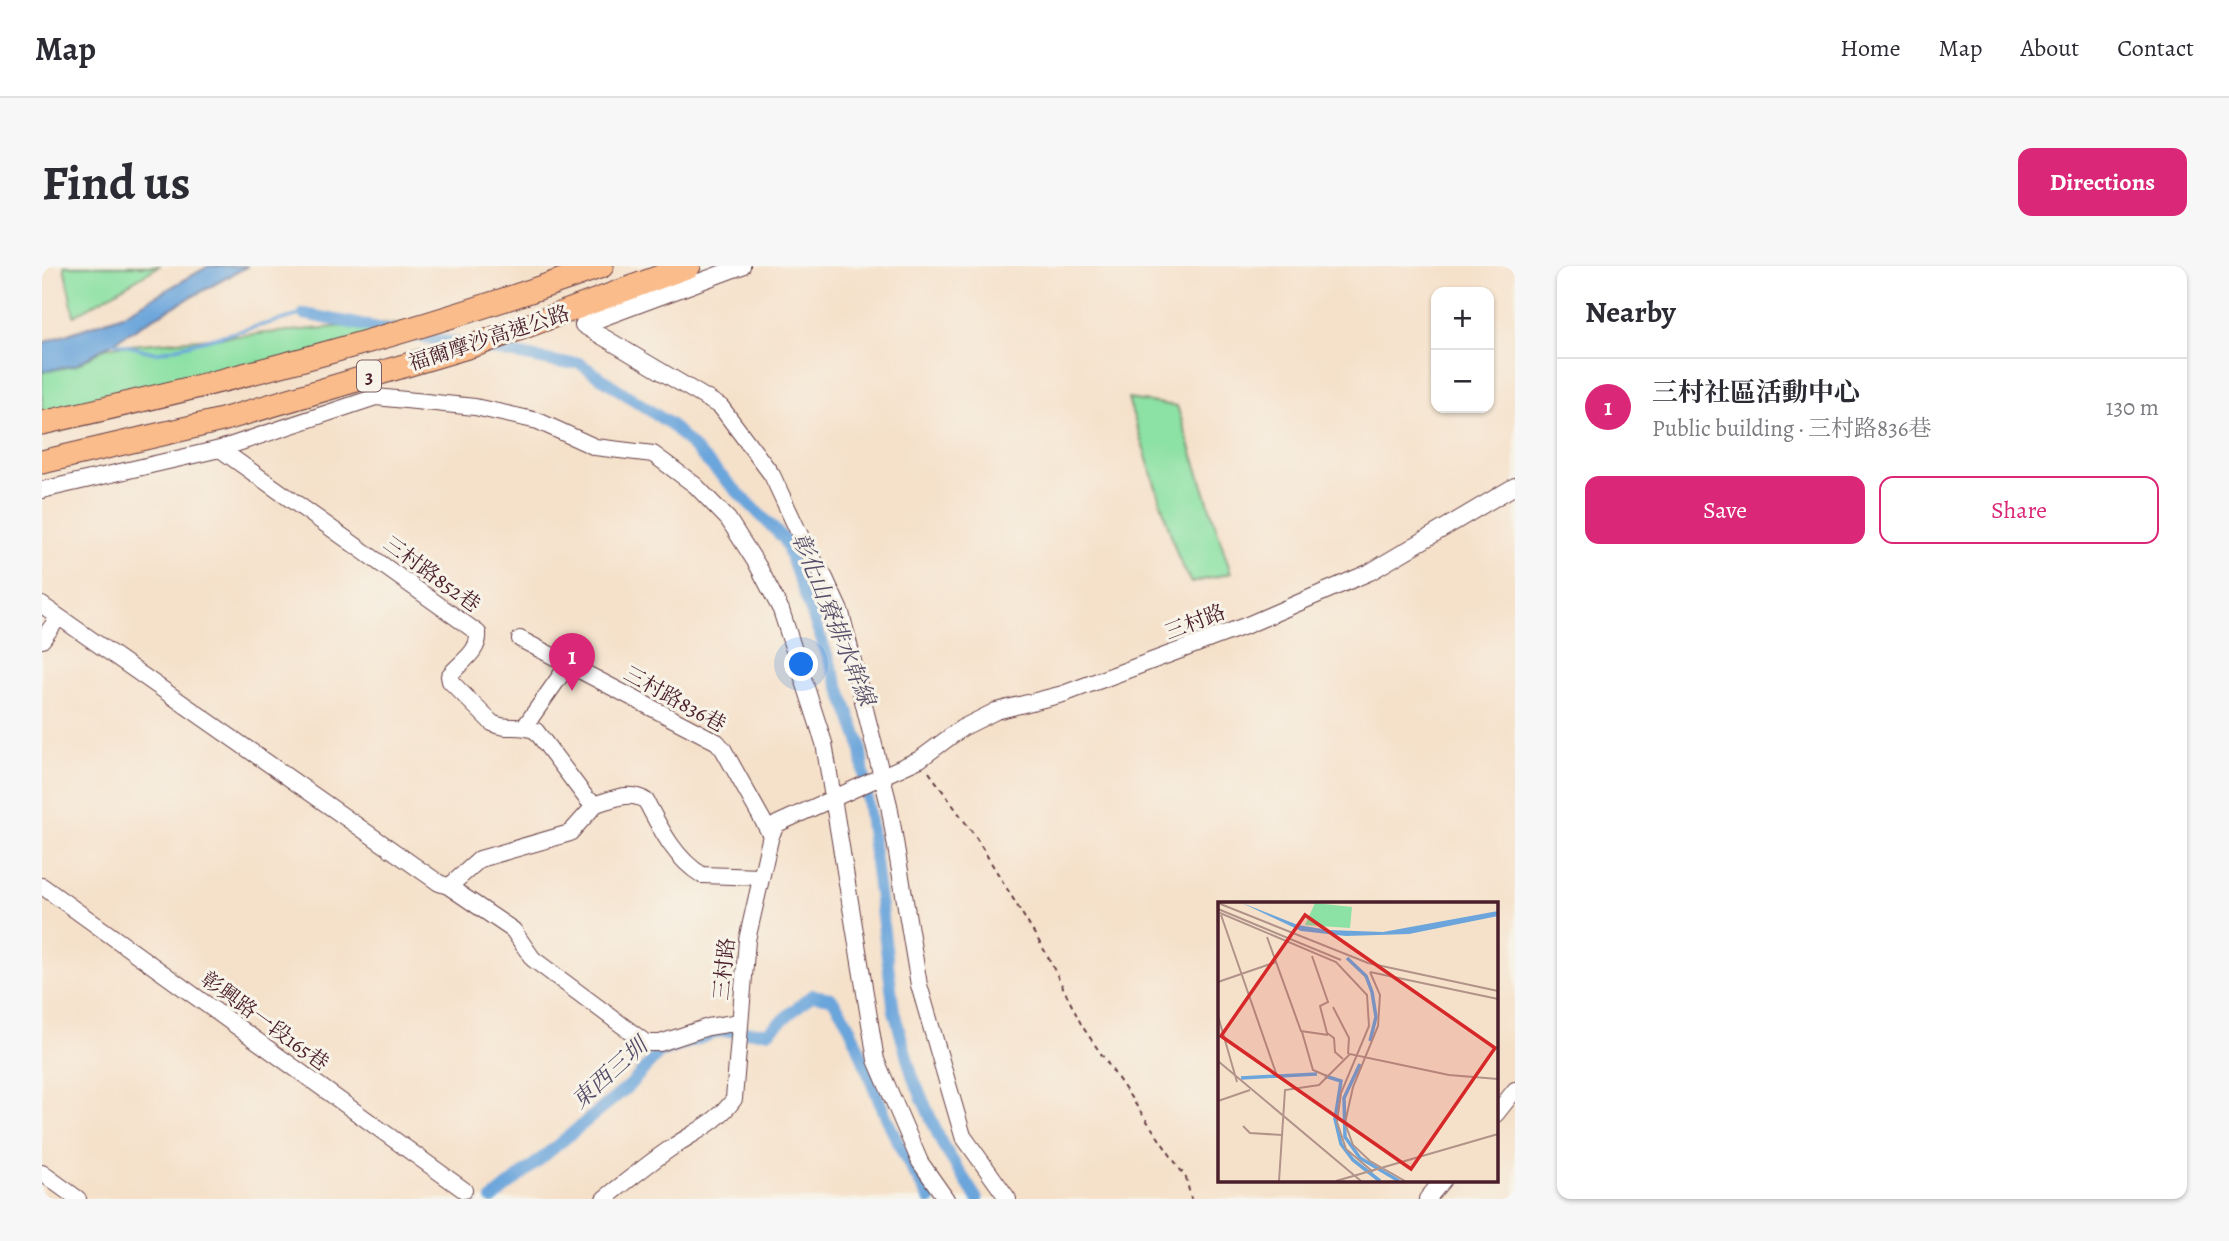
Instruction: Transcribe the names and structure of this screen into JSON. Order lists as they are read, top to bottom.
{
  "streets": {
    "highway": ["福爾摩沙高速公路", "3"],
    "street": [
      "三村路852巷",
      "三村路",
      "三村路836巷",
      "彰興路一段165巷"
    ]
  },
  "crossings": [
    ["三村路", "三村路836巷"]
  ],
  "water": ["彰化山寮排水幹線", "東西三圳"],
  "page": {
    "header": "Map",
    "nav": [
      "Home",
      "Map",
      "About",
      "Contact"
    ],
    "buttons": [
      "Directions",
      ["Save", "Share"]
    ],
    "title": "Find us",
    "heading": "Nearby",
    "map_buttons": ["+", "−"],
    "list": [
      {
        "mark": "1",
        "name": "三村社區活動中心",
        "note": "Public building · 三村路836巷",
        "value": "130 m"
      }
    ],
    "pins": "1"
  }
}
